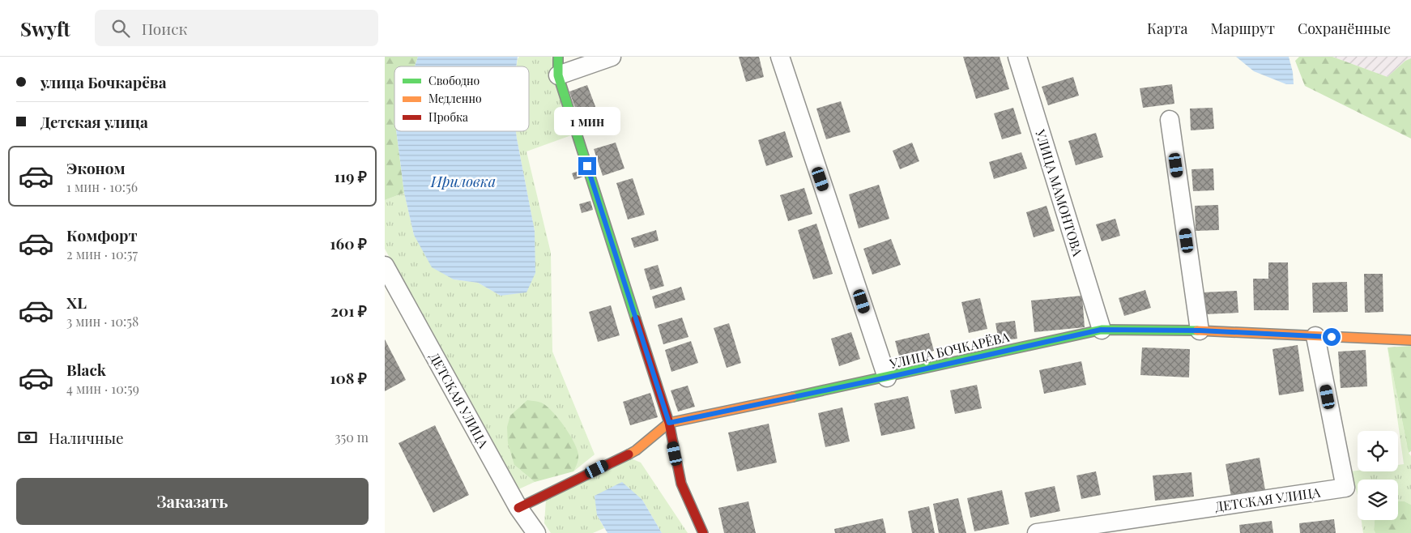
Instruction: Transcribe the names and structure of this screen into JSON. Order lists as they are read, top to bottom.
{
  "streets": {
    "street": ["УЛИЦА МАМОНТОВА", "УЛИЦА БОЧКАРЁВА", "ДЕТСКАЯ УЛИЦА"]
  },
  "crossings": [
    ["УЛИЦА МАМОНТОВА", "УЛИЦА БОЧКАРЁВА"],
    ["УЛИЦА БОЧКАРЁВА", "ДЕТСКАЯ УЛИЦА"]
  ],
  "water": ["Ириловка"],
  "legend": ["Свободно", "Медленно", "Пробка"],
  "page": {
    "header": "Swyft",
    "search": "Поиск",
    "nav": ["Карта", "Маршрут", "Сохранённые"],
    "banner": ["улица Бочкарёва", "Детская улица"],
    "bubble": "1 мин",
    "list": [
      {
        "name": "Эконом",
        "note": "1 мин · 10:56",
        "value": "119 ₽"
      },
      {
        "name": "Комфорт",
        "note": "2 мин · 10:57",
        "value": "160 ₽"
      },
      {
        "name": "XL",
        "note": "3 мин · 10:58",
        "value": "201 ₽"
      },
      {
        "name": "Black",
        "note": "4 мин · 10:59",
        "value": "108 ₽"
      }
    ],
    "pay": ["Наличные", "350 m"],
    "buttons": "Заказать"
  }
}
